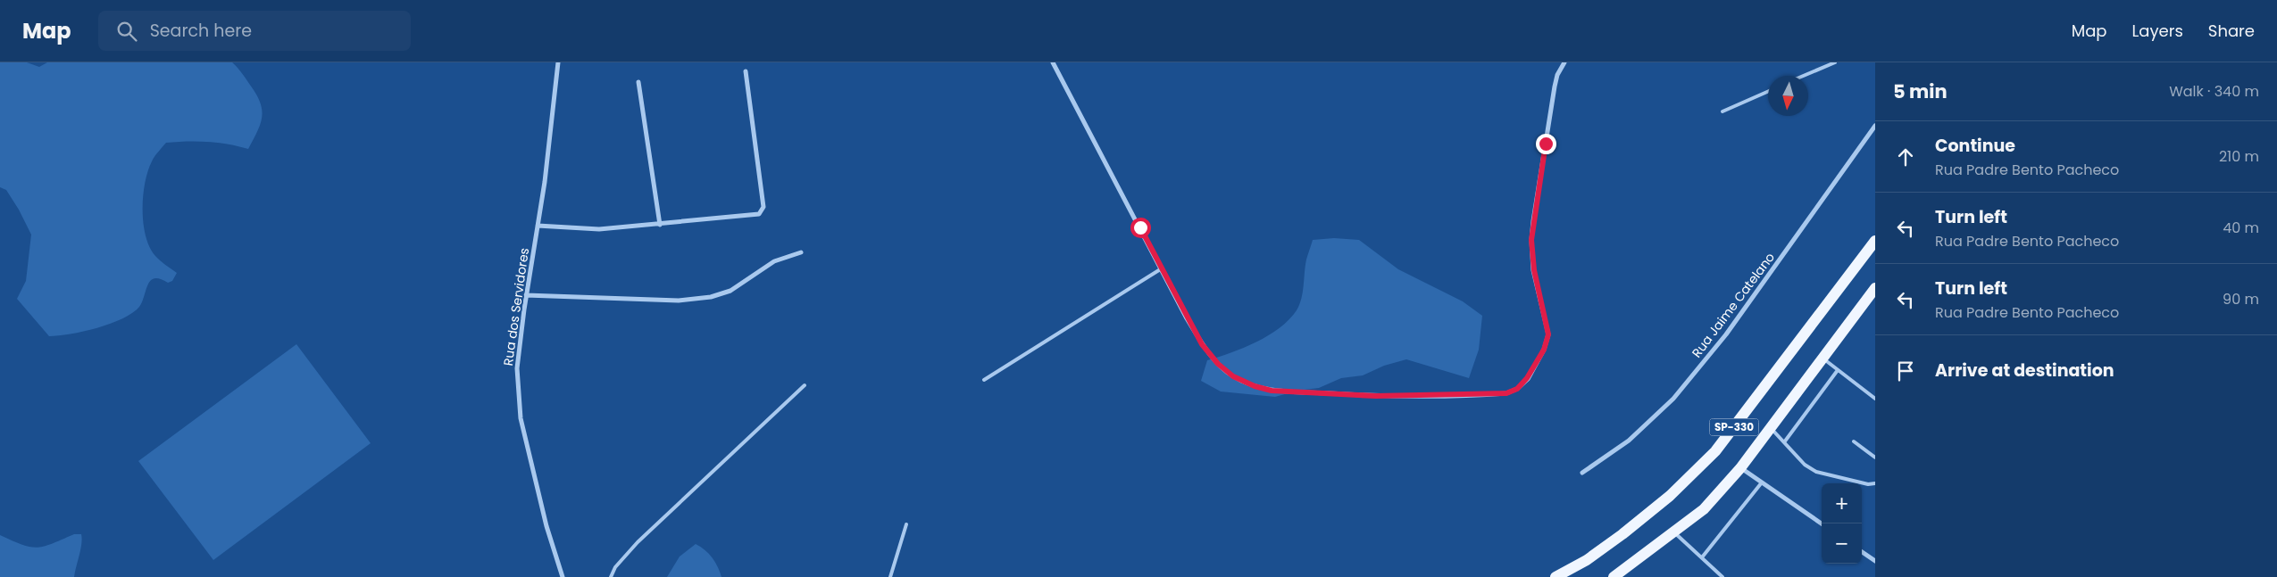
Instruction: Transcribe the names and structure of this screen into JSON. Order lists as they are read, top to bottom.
{
  "streets": {
    "main road": ["SP-330"],
    "street": ["Rua Jaime Catelano", "Rua dos Servidores"]
  },
  "north": "bottom",
  "page": {
    "header": "Map",
    "search": "Search here",
    "nav": ["Map", "Layers", "Share"],
    "heading": ["5 min", "Walk · 340 m"],
    "list": [
      ["Continue", "Rua Padre Bento Pacheco", "210 m"],
      ["Turn left", "Rua Padre Bento Pacheco", "40 m"],
      ["Turn left", "Rua Padre Bento Pacheco", "90 m"],
      "Arrive at destination"
    ],
    "map_buttons": ["+", "−"]
  }
}
